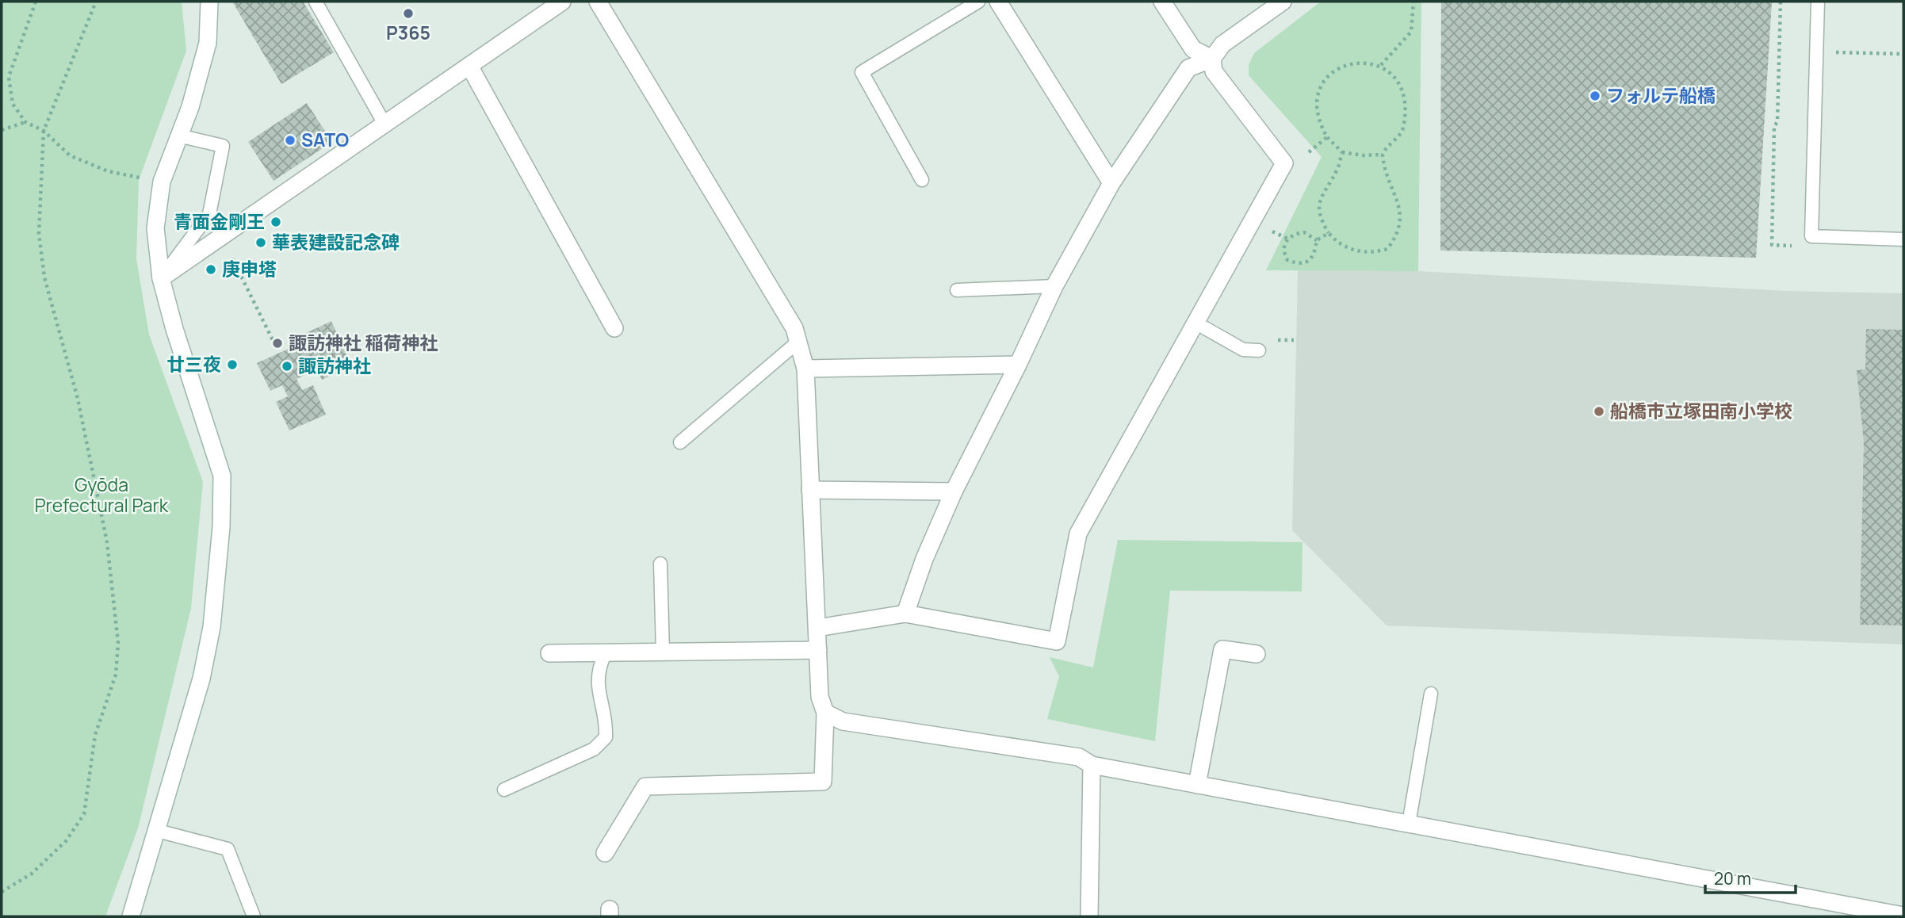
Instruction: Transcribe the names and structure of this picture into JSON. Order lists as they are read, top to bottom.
{
  "parks": ["Gyōda Prefectural Park"],
  "places": [
    "P365",
    "フォルテ船橋",
    "SATO",
    "青面金剛王",
    "華表建設記念碑",
    "庚申塔",
    "諏訪神社 稲荷神社",
    "廿三夜",
    "諏訪神社",
    "船橋市立塚田南小学校"
  ],
  "scale_bar": "20 m"
}
